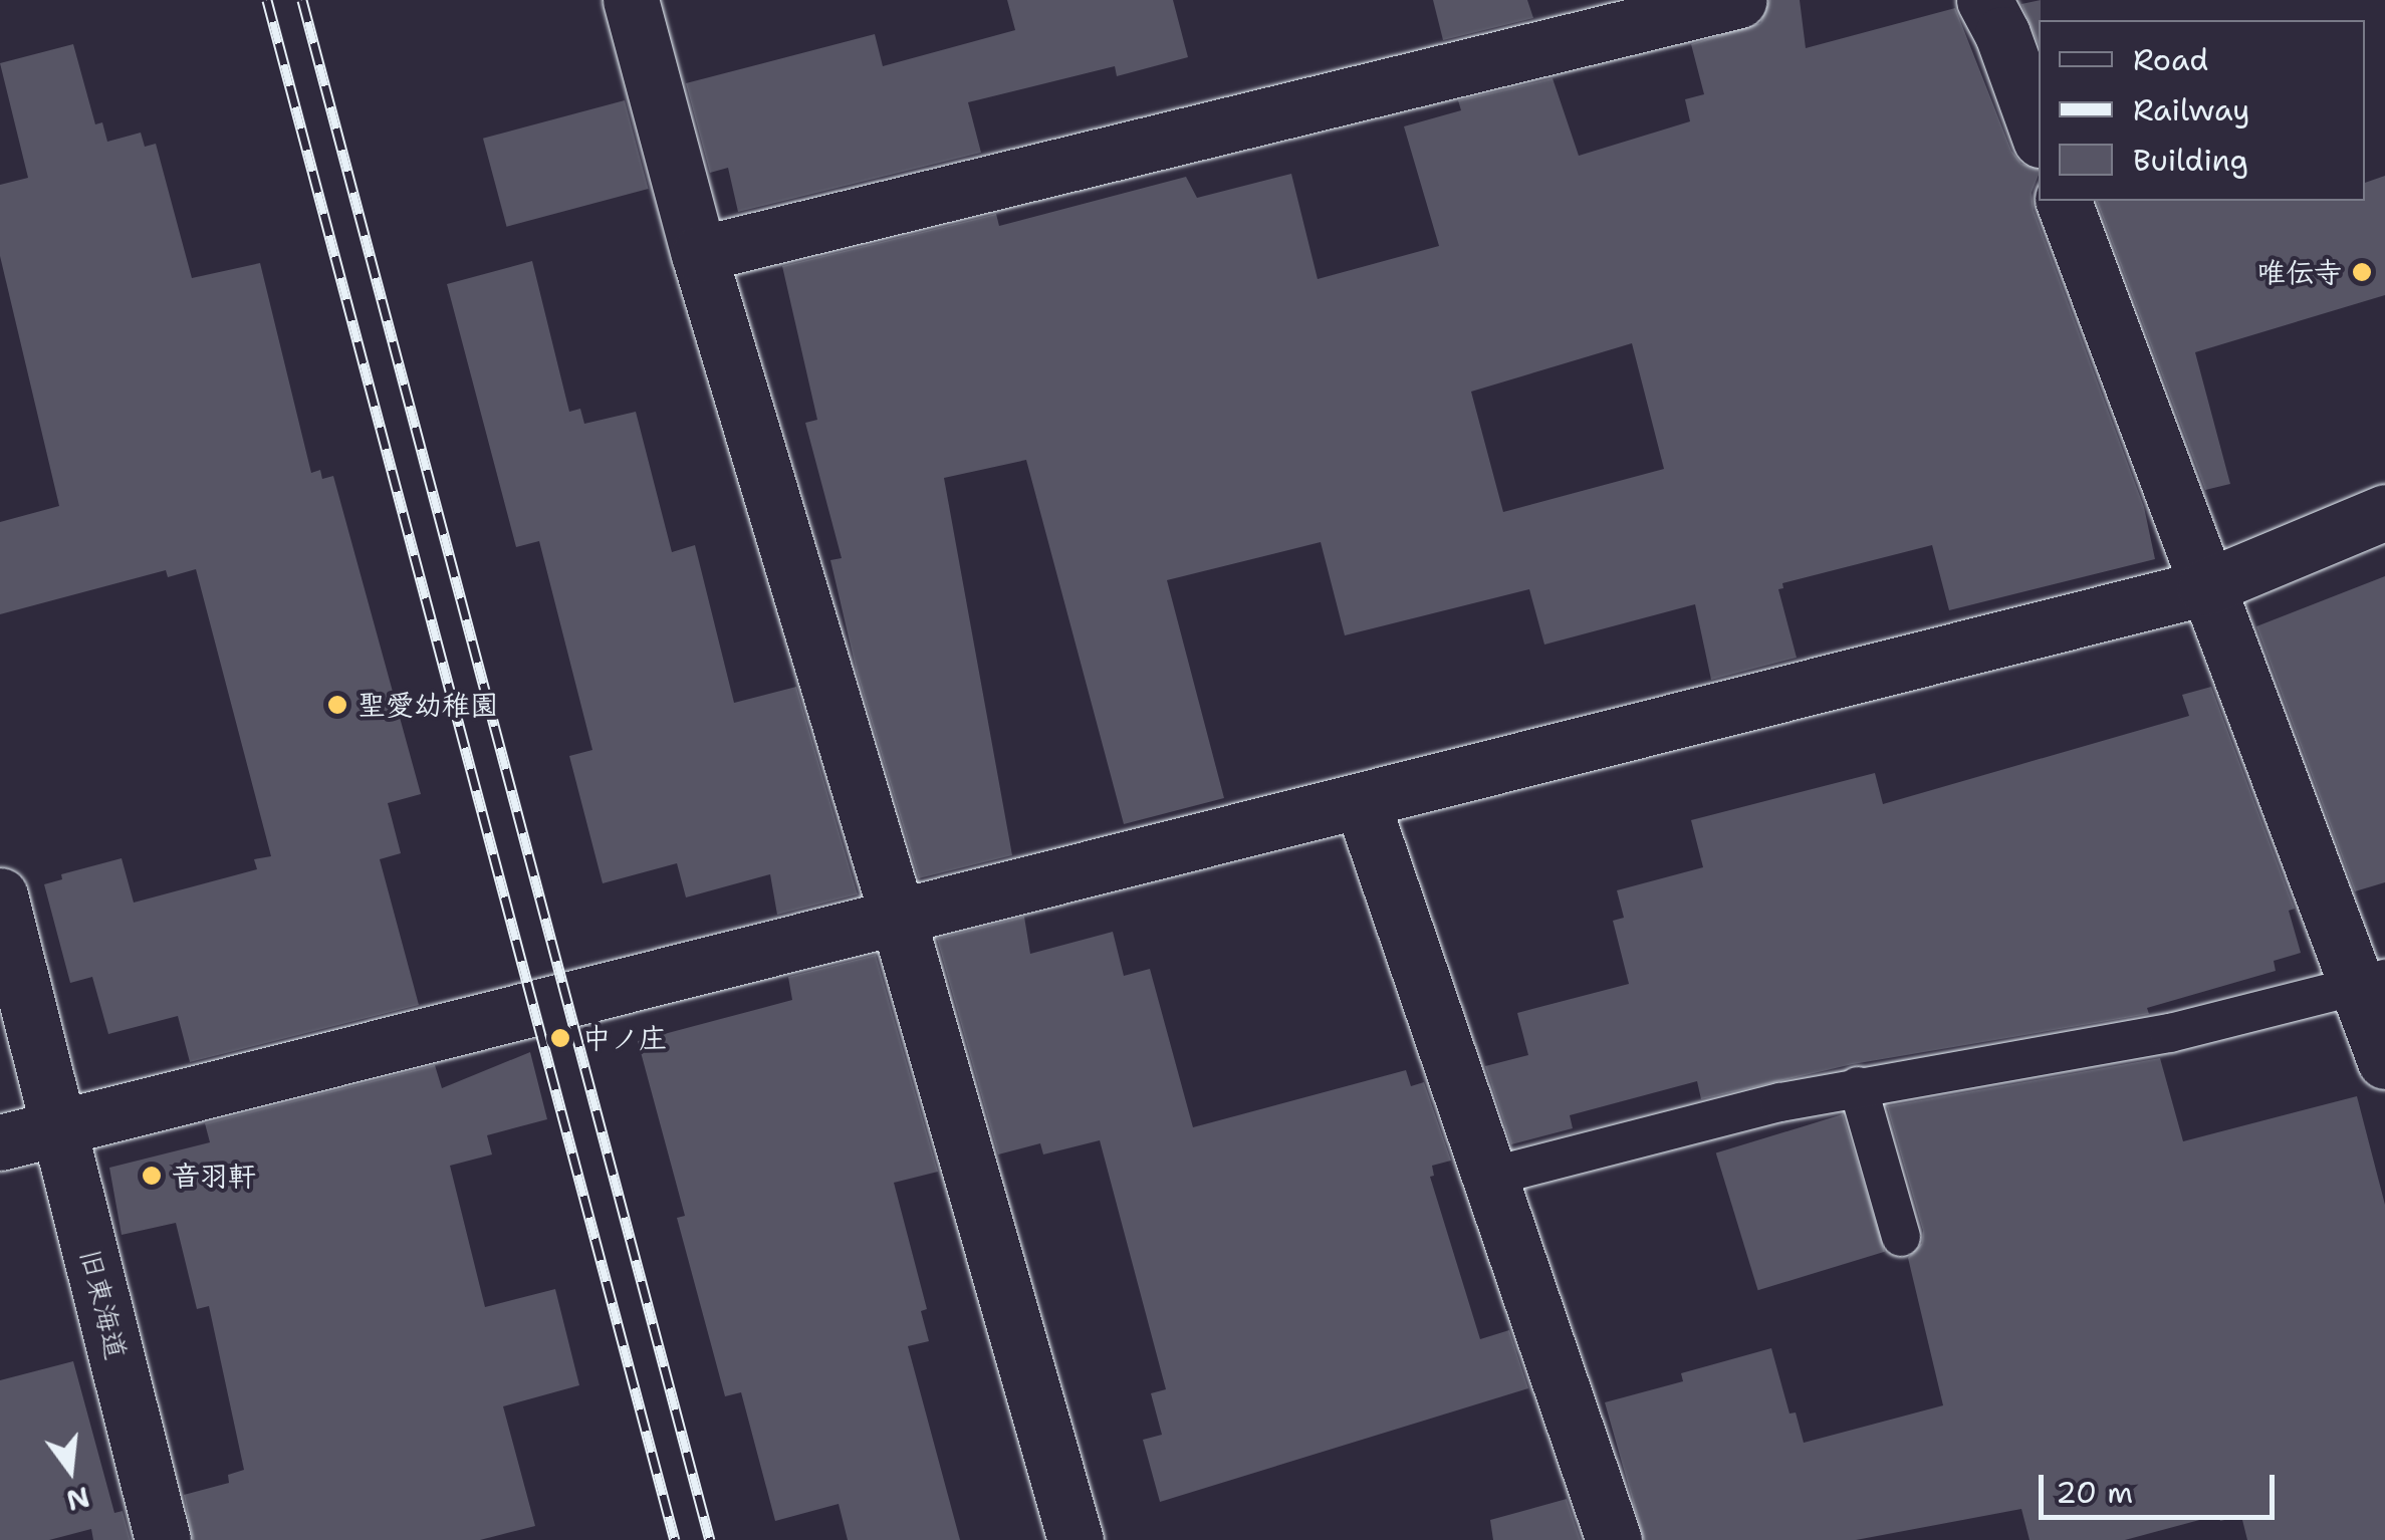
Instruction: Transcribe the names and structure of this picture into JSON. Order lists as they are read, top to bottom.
{
  "streets": {
    "street": ["旧東海道"]
  },
  "places": [
    "唯伝寺",
    "聖愛幼稚園",
    "中ノ庄",
    "音羽軒"
  ],
  "legend": ["Road", "Railway", "Building"],
  "scale_bar": "20 m",
  "north": "bottom"
}
